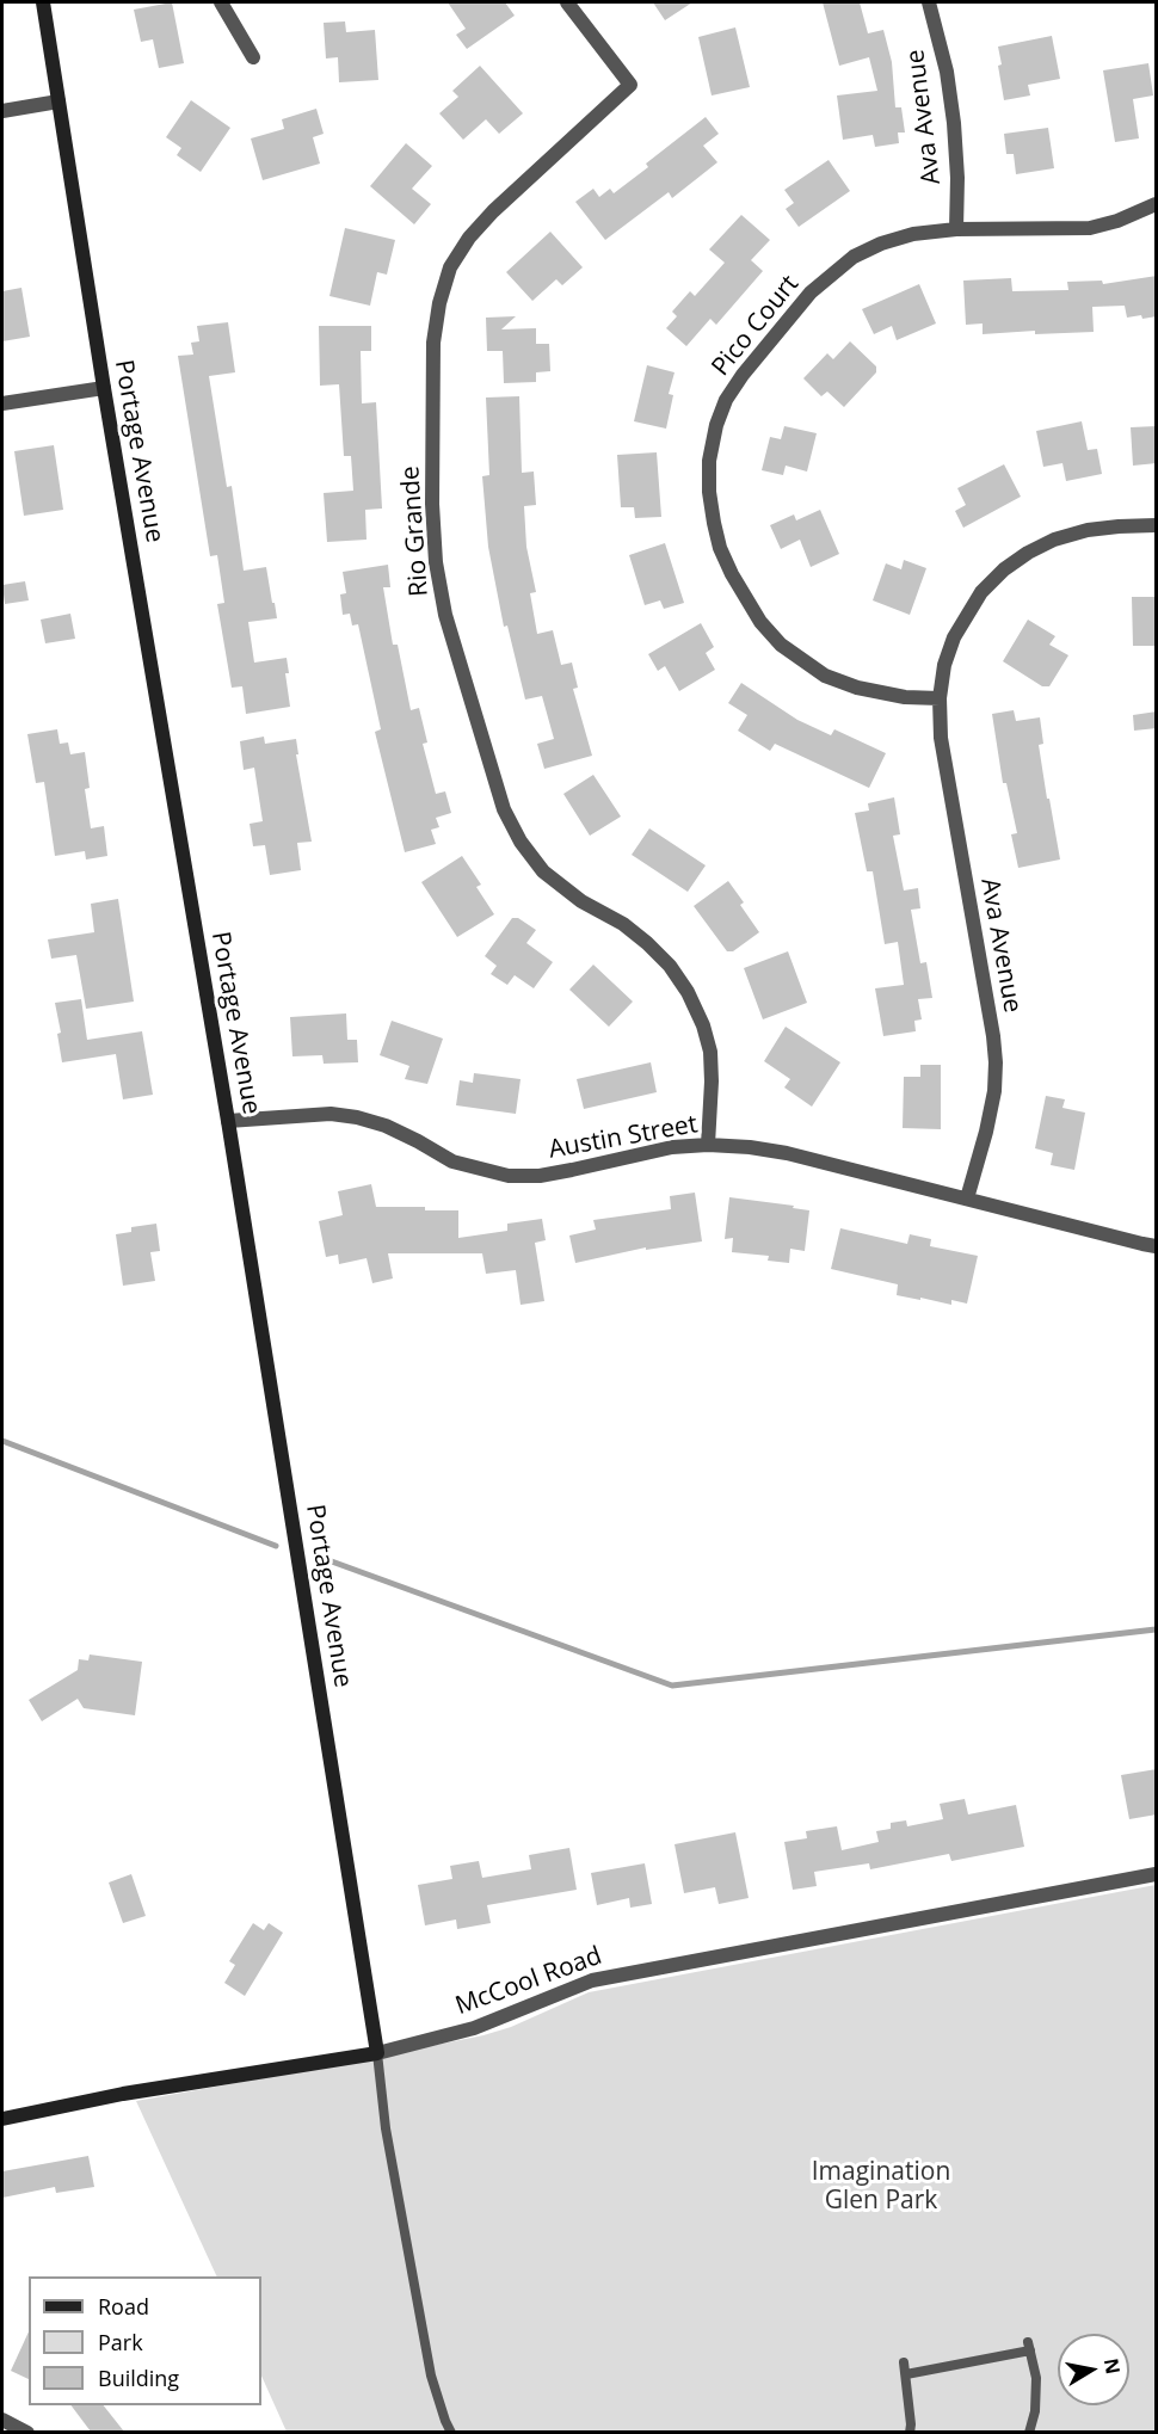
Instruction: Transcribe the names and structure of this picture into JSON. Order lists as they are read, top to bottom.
{
  "streets": {
    "street": [
      "Ava Avenue",
      "Pico Court",
      "Portage Avenue",
      "Rio Grande",
      "Austin Street",
      "McCool Road"
    ]
  },
  "crossings": [
    ["Ava Avenue", "Pico Court"],
    ["Ava Avenue", "Austin Street"],
    ["Portage Avenue", "Austin Street"],
    ["Portage Avenue", "McCool Road"],
    ["Rio Grande", "Austin Street"]
  ],
  "parks": ["Imagination Glen Park"],
  "legend": ["Road", "Park", "Building"],
  "north": "right"
}
